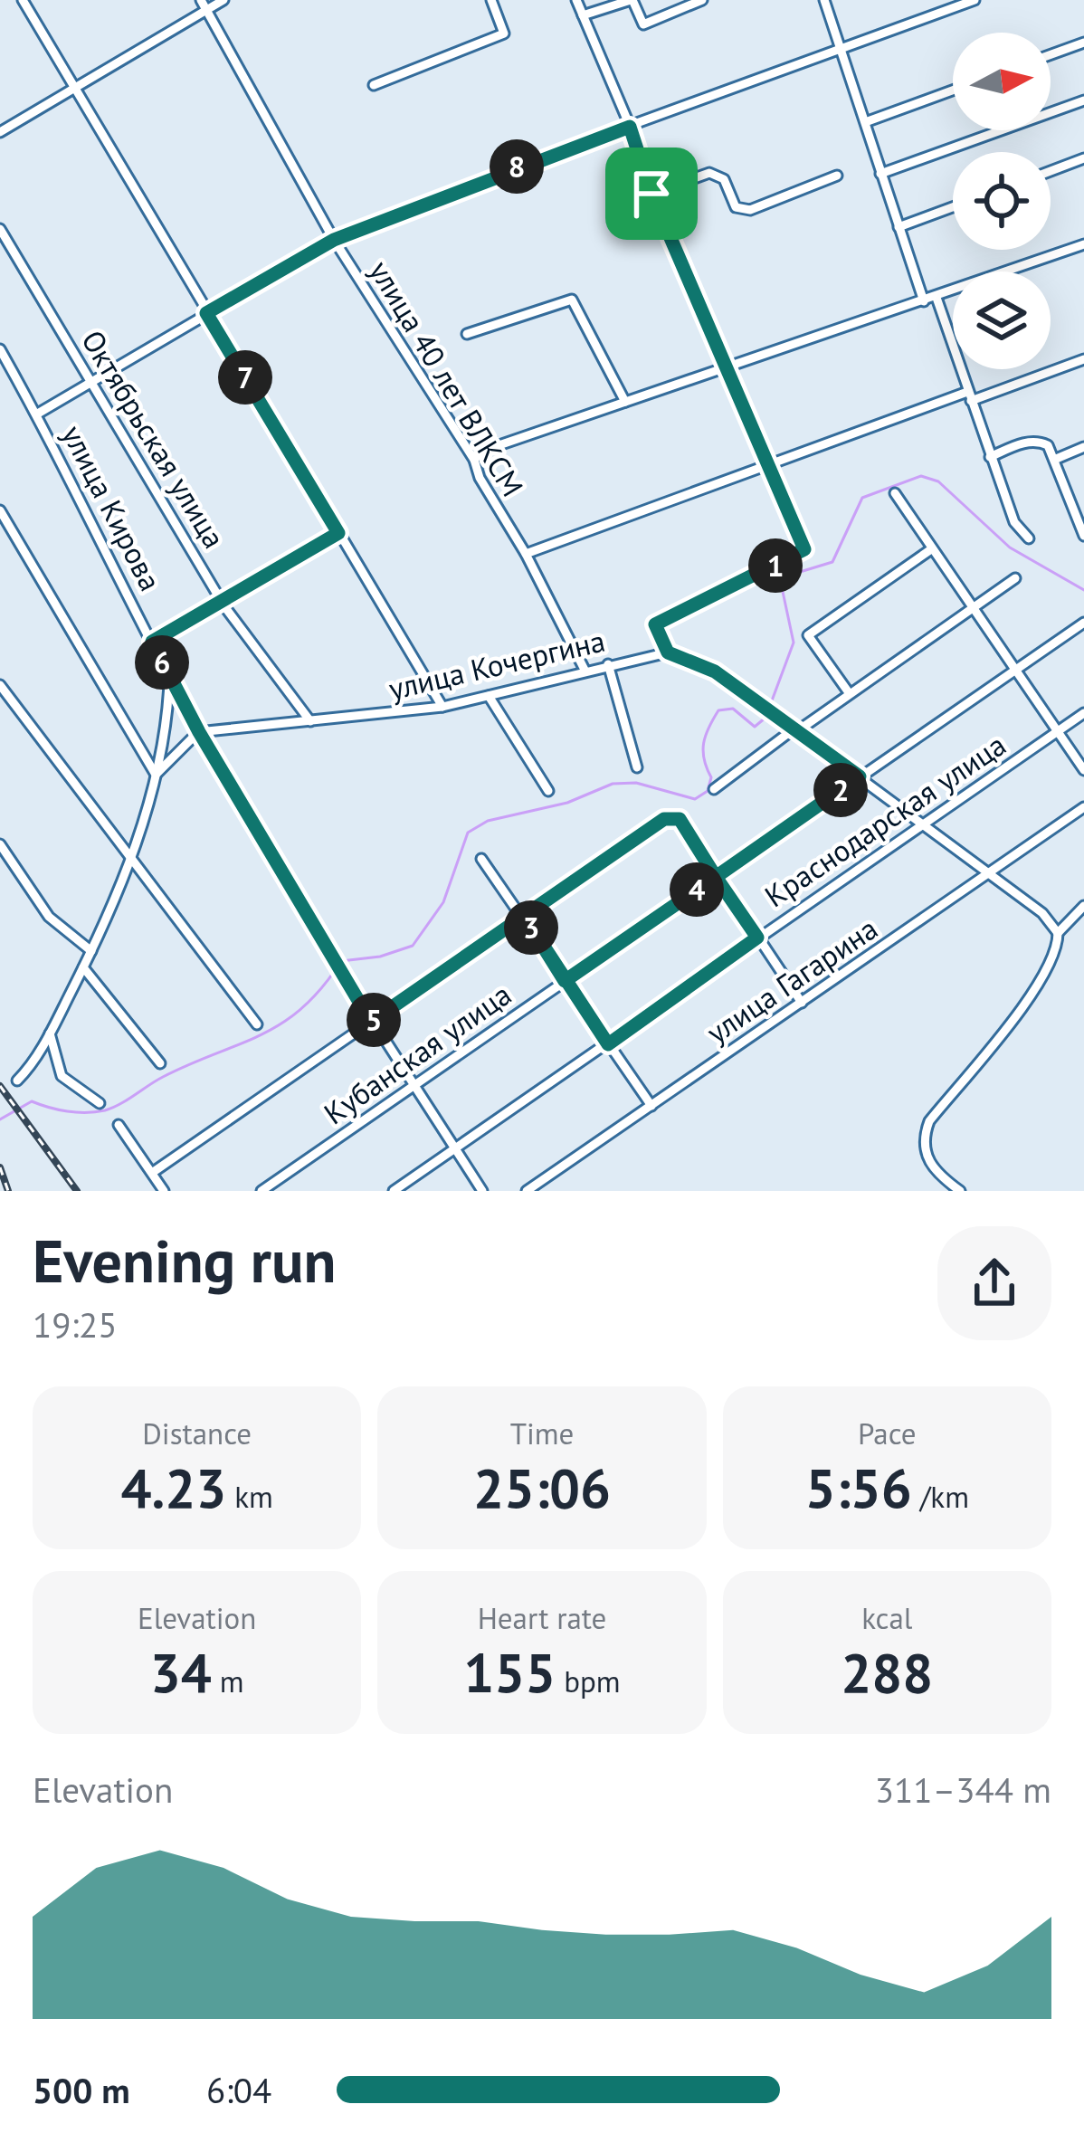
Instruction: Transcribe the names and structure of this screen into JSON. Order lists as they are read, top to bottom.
{
  "streets": {
    "street": [
      "улица 40 лет ВЛКСМ",
      "Октябрьская улица",
      "улица Кирова",
      "улица Кочергина",
      "Краснодарская улица",
      "улица Гагарина",
      "Кубанская улица"
    ]
  },
  "crossings": [
    ["улица 40 лет ВЛКСМ", "улица Кочергина"],
    ["Октябрьская улица", "улица Кочергина"],
    ["улица Кирова", "улица Кочергина"],
    ["улица Кирова", "Краснодарская улица"],
    ["улица Кирова", "Кубанская улица"]
  ],
  "north": "right",
  "page": {
    "pins": [
      "8",
      "7",
      "1",
      "6",
      "2",
      "4",
      "3",
      "5"
    ],
    "heading": ["Evening run", "19:25"],
    "stats": [
      ["Distance", "4.23 km"],
      ["Time", "25:06"],
      ["Pace", "5:56 /km"],
      ["Elevation", "34 m"],
      ["Heart rate", "155 bpm"],
      ["kcal", "288"]
    ],
    "chart": ["Elevation", "311–344 m"],
    "list": [
      {
        "name": "500 m",
        "note": "6:04"
      }
    ]
  }
}
